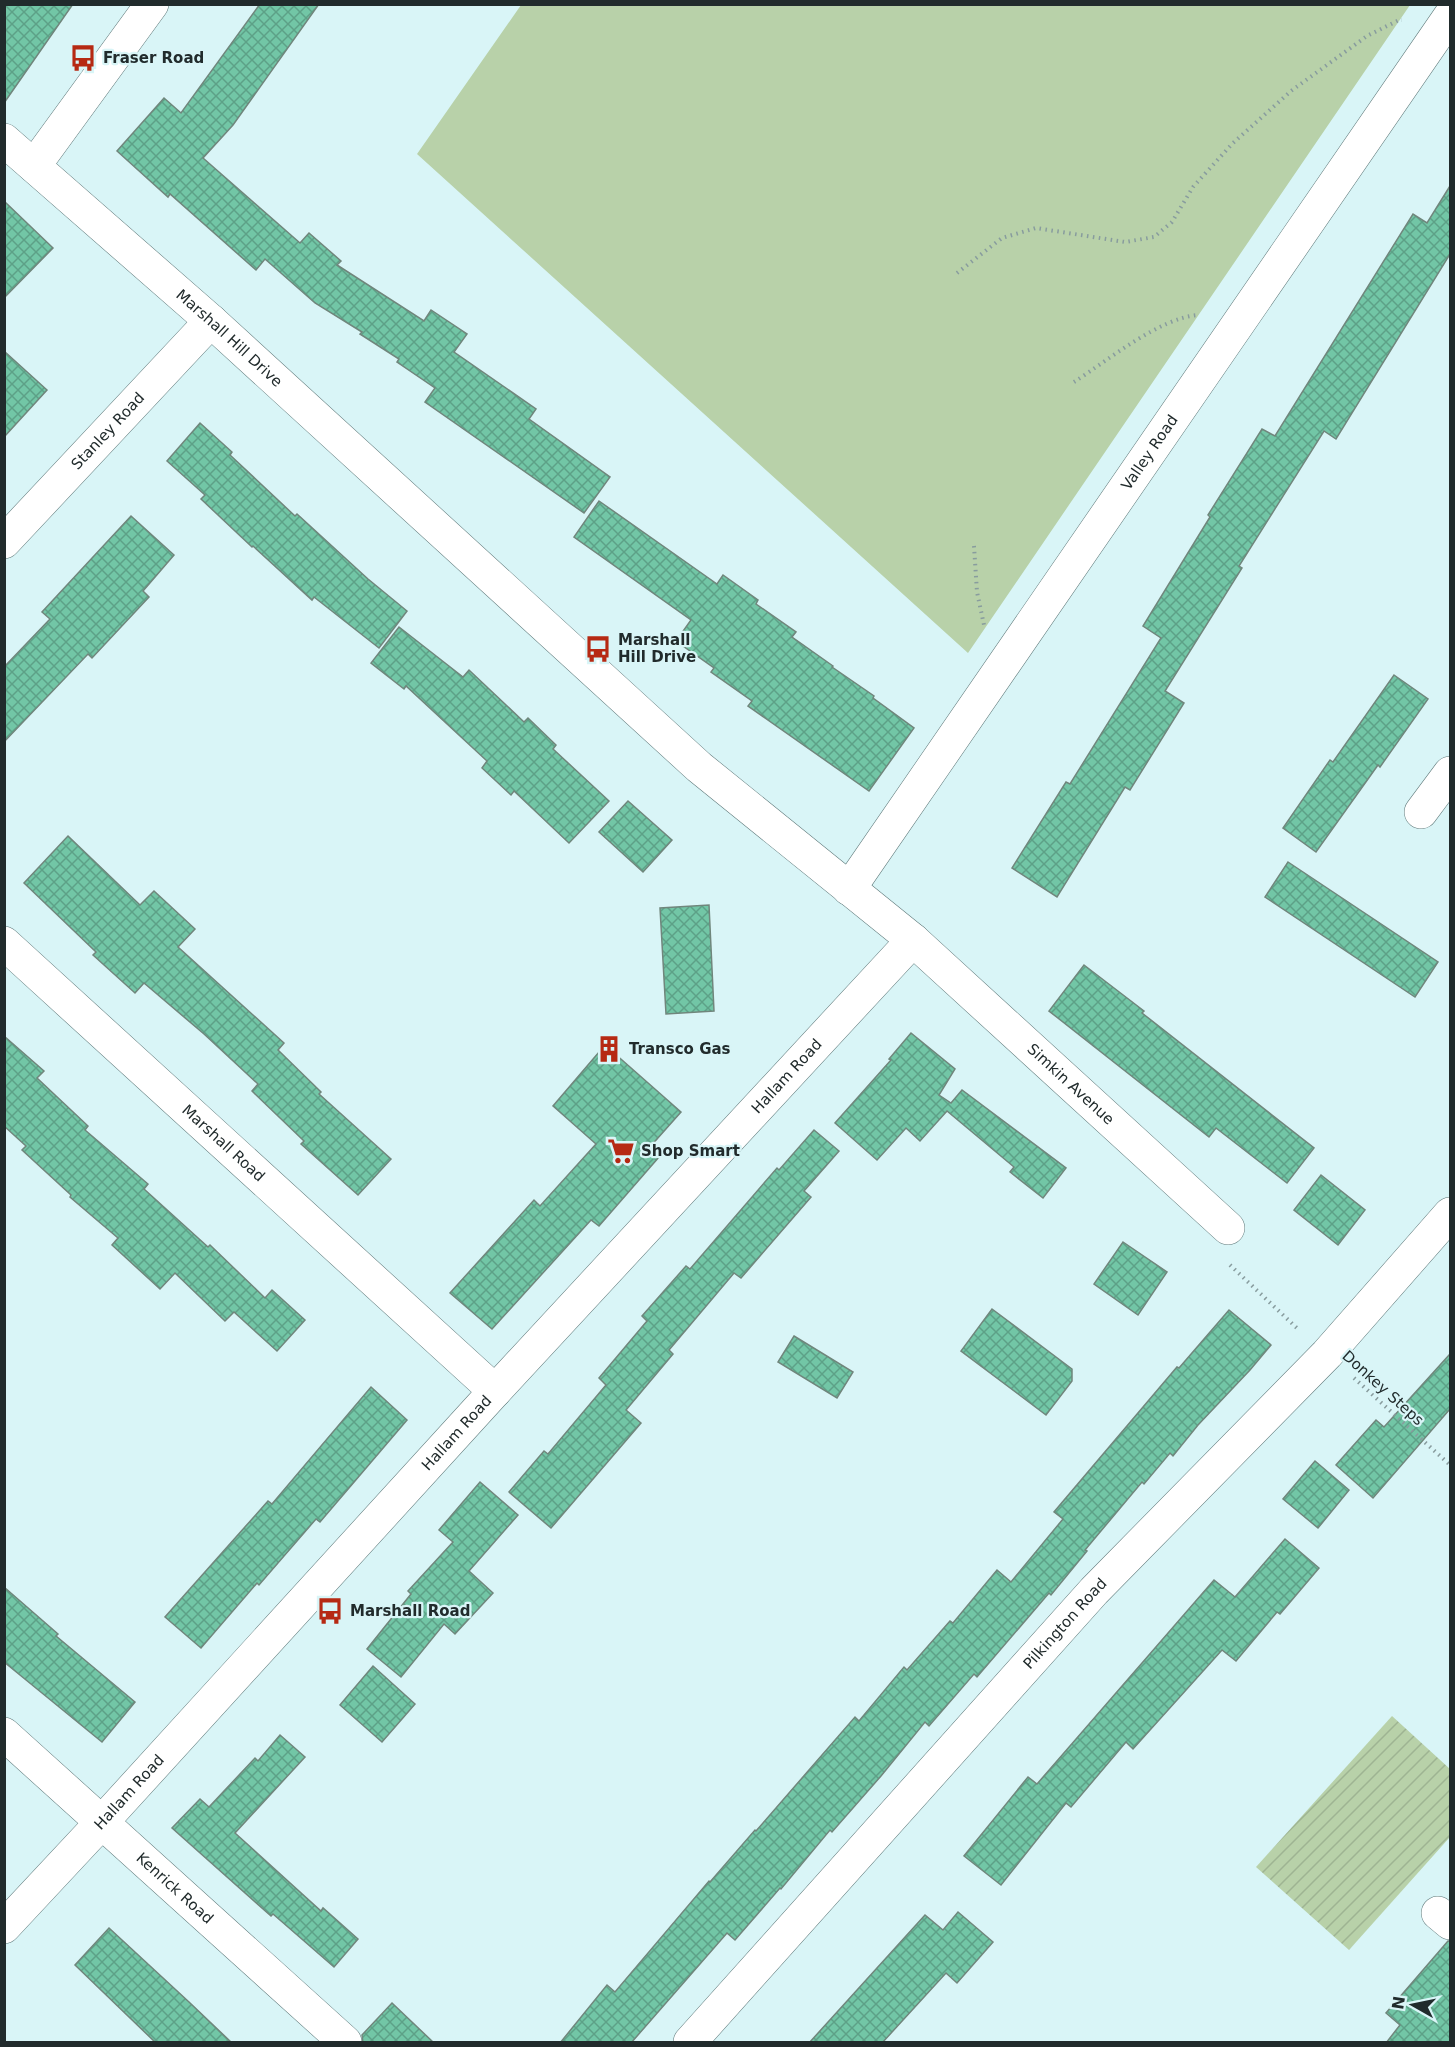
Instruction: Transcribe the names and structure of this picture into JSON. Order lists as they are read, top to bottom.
{
  "streets": {
    "street": [
      "Marshall Hill Drive",
      "Stanley Road",
      "Valley Road",
      "Hallam Road",
      "Simkin Avenue",
      "Marshall Road",
      "Pilkington Road",
      "Kenrick Road"
    ],
    "path": ["Donkey Steps"]
  },
  "crossings": [
    ["Marshall Hill Drive", "Stanley Road"],
    ["Marshall Hill Drive", "Valley Road"],
    ["Marshall Hill Drive", "Hallam Road"],
    ["Marshall Hill Drive", "Simkin Avenue"],
    ["Hallam Road", "Simkin Avenue"],
    ["Hallam Road", "Marshall Road"],
    ["Hallam Road", "Kenrick Road"],
    ["Donkey Steps", "Pilkington Road"]
  ],
  "places": {
    "bus stop": ["Fraser Road", "Marshall Hill Drive", "Marshall Road"],
    "building": ["Transco Gas"],
    "supermarket": ["Shop Smart"]
  },
  "north": "left"
}
